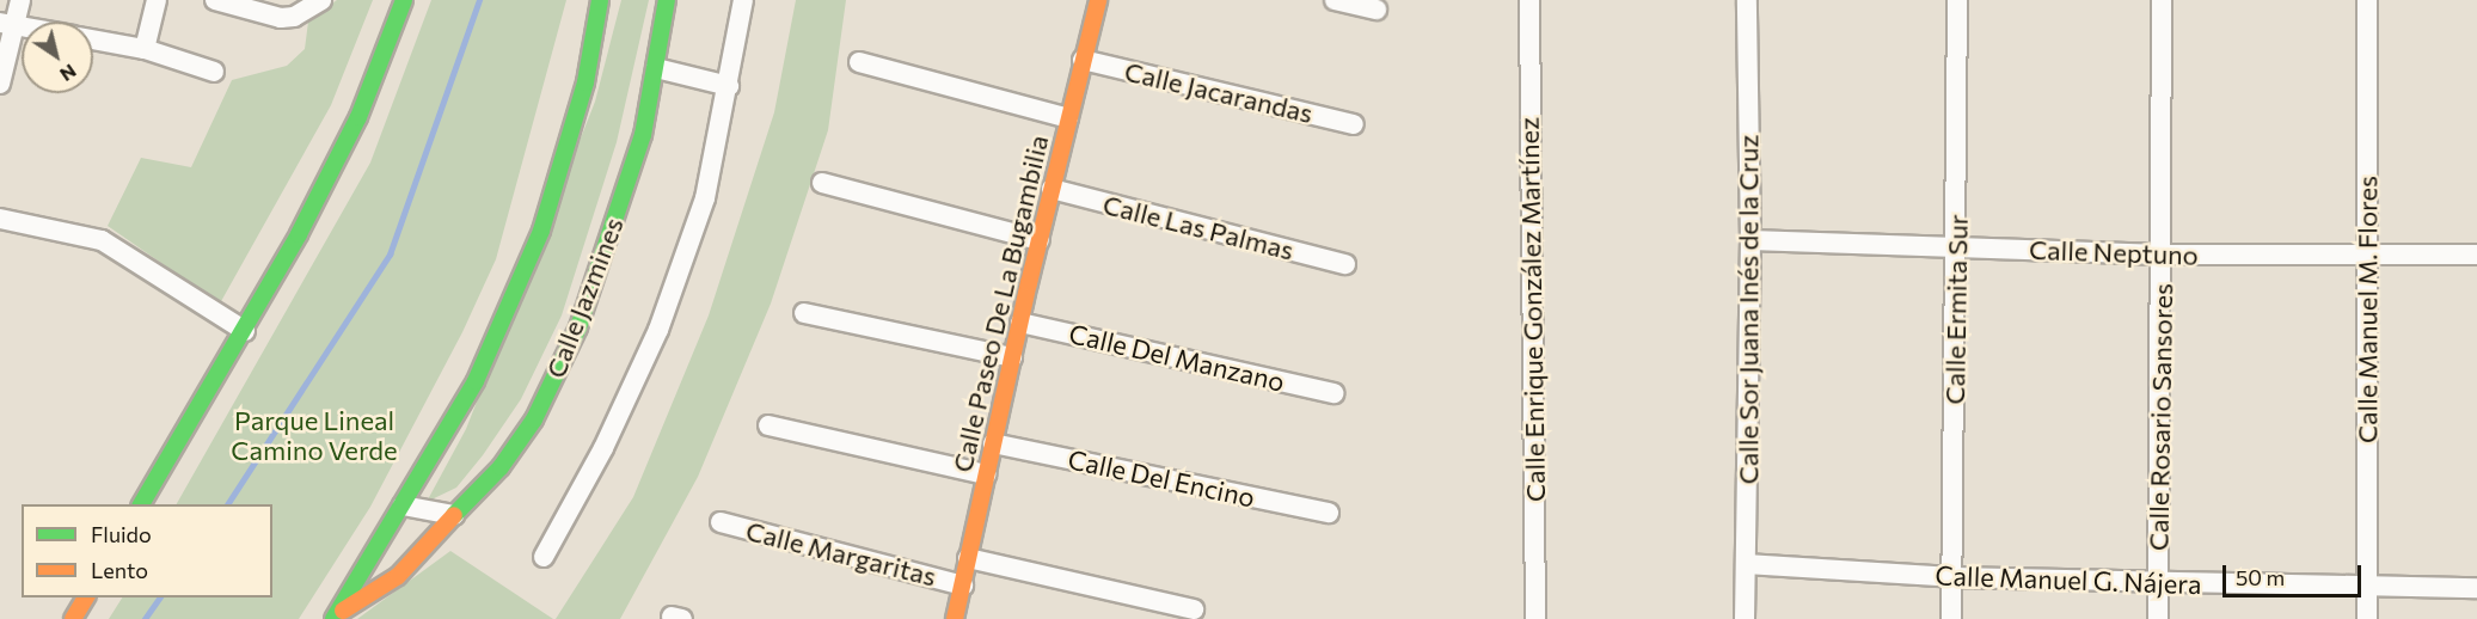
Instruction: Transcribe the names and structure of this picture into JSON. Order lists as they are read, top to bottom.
{
  "streets": {
    "main road": ["Calle Jazmines", "Calle Paseo De La Bugambilia"],
    "street": [
      "Calle Jacarandas",
      "Calle Las Palmas",
      "Calle Neptuno",
      "Calle Enrique González Martínez",
      "Calle Sor Juana Inés de la Cruz",
      "Calle Ermita Sur",
      "Calle Manuel M. Flores",
      "Calle Del Manzano",
      "Calle Rosario Sansores",
      "Calle Del Encino",
      "Calle Margaritas",
      "Calle Manuel G. Nájera"
    ]
  },
  "crossings": [
    ["Calle Jacarandas", "Calle Paseo De La Bugambilia"],
    ["Calle Las Palmas", "Calle Paseo De La Bugambilia"],
    ["Calle Neptuno", "Calle Sor Juana Inés de la Cruz"],
    ["Calle Neptuno", "Calle Ermita Sur"],
    ["Calle Neptuno", "Calle Manuel M. Flores"],
    ["Calle Neptuno", "Calle Rosario Sansores"],
    ["Calle Paseo De La Bugambilia", "Calle Del Manzano"],
    ["Calle Paseo De La Bugambilia", "Calle Del Encino"],
    ["Calle Paseo De La Bugambilia", "Calle Margaritas"],
    ["Calle Sor Juana Inés de la Cruz", "Calle Manuel G. Nájera"],
    ["Calle Ermita Sur", "Calle Manuel G. Nájera"],
    ["Calle Manuel M. Flores", "Calle Manuel G. Nájera"],
    ["Calle Rosario Sansores", "Calle Manuel G. Nájera"]
  ],
  "parks": ["Parque Lineal Camino Verde"],
  "legend": ["Fluido", "Lento"],
  "scale_bar": "50 m",
  "north": "bottom right"
}
